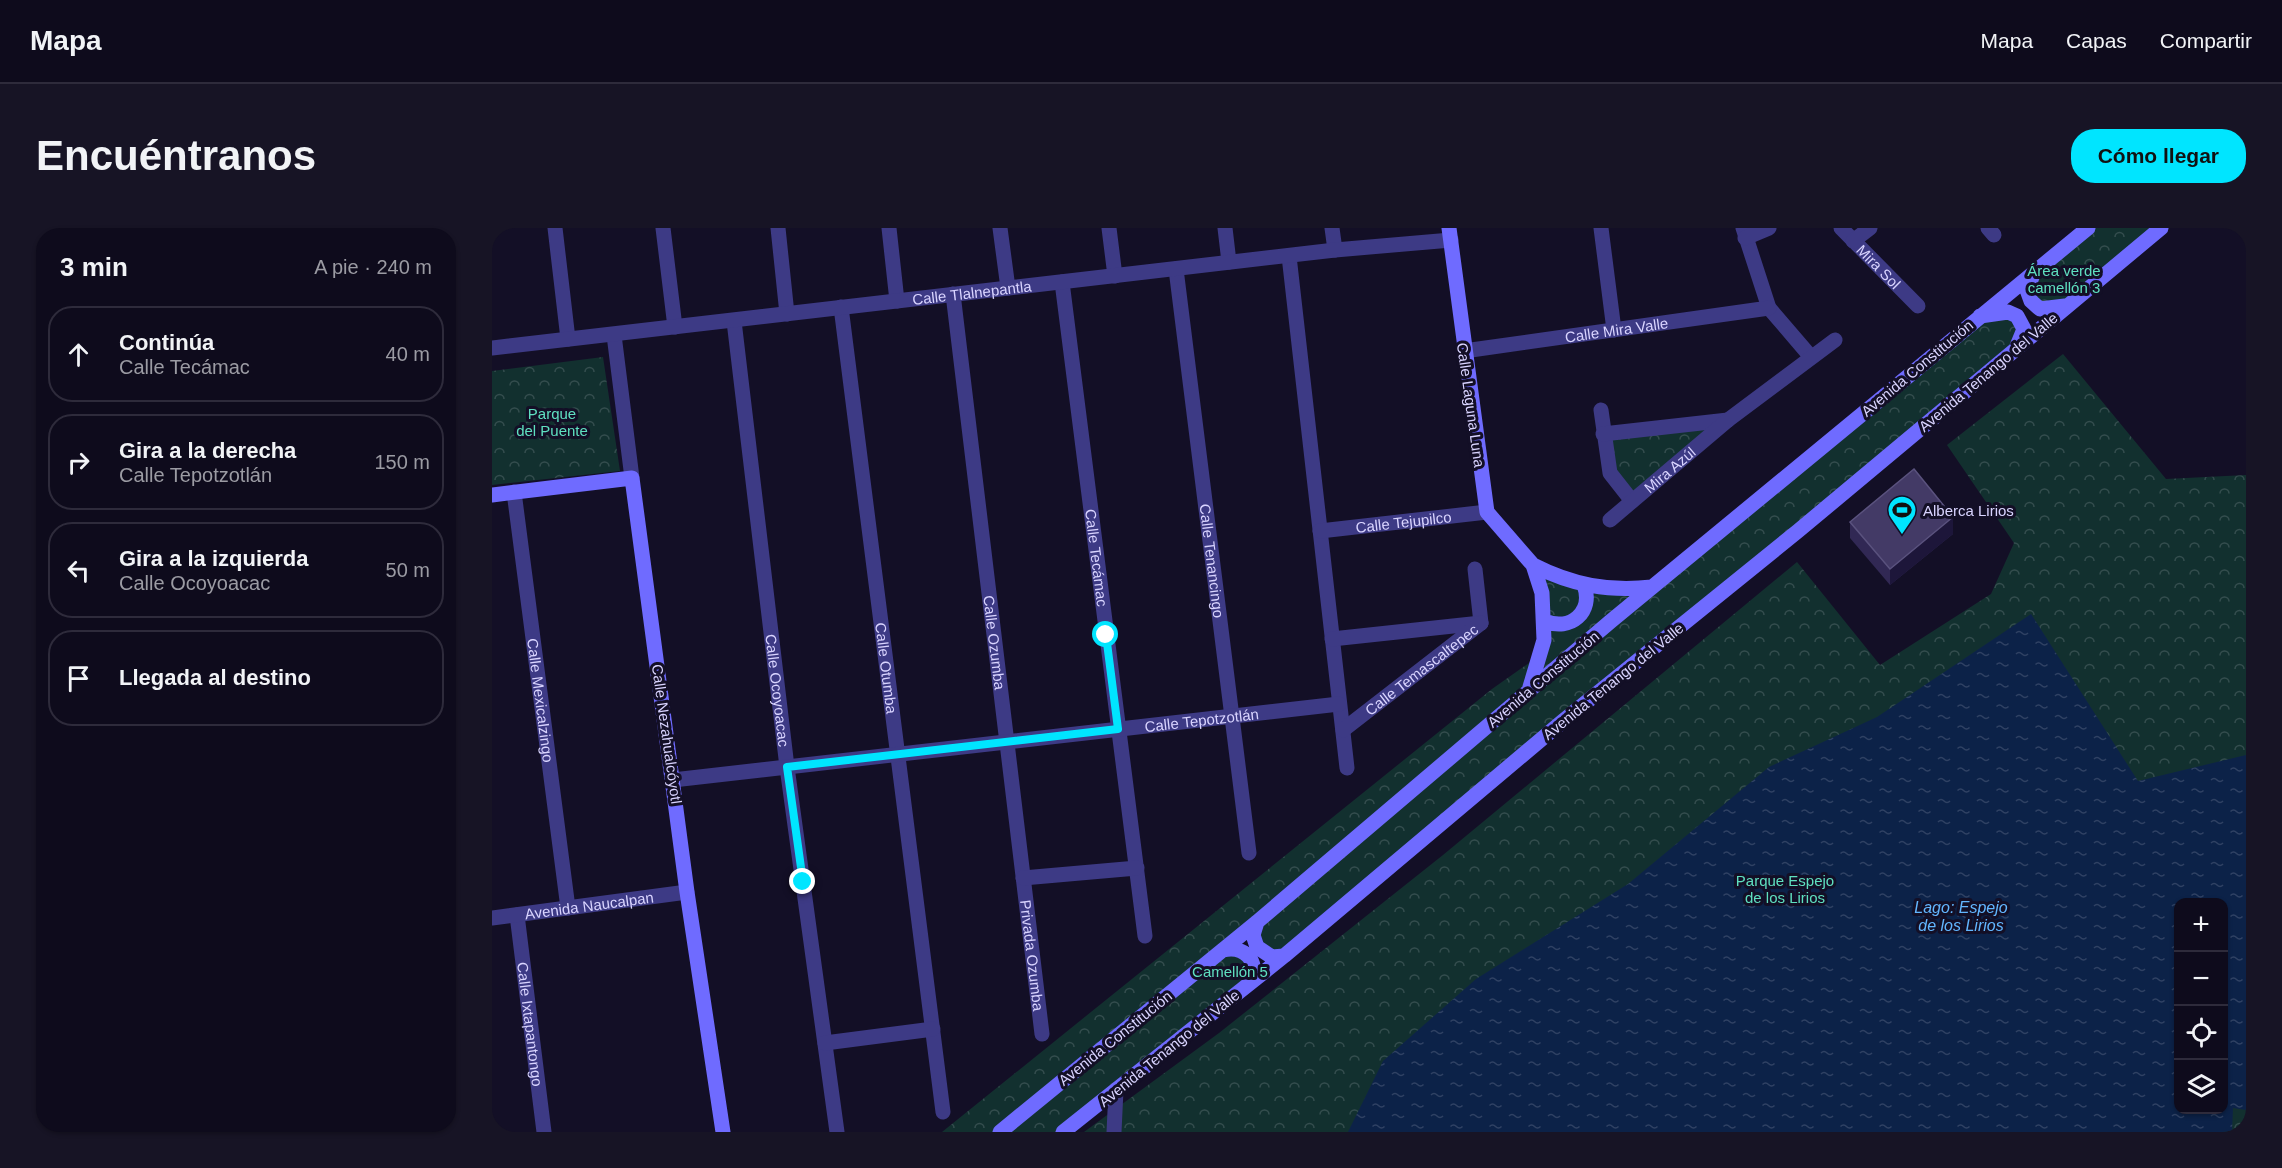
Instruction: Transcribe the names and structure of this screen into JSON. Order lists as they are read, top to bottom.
{
  "streets": {
    "main road": [
      "Avenida Constitución",
      "Avenida Tenango del Valle",
      "Calle Laguna Luna",
      "Calle Nezahualcóyotl"
    ],
    "street": [
      "Mira Sol",
      "Calle Tlalnepantla",
      "Calle Mira Valle",
      "Mira Azúl",
      "Calle Tejupilco",
      "Calle Tecámac",
      "Calle Tenancingo",
      "Calle Ozumba",
      "Calle Otumba",
      "Calle Temascaltepec",
      "Calle Ocoyoacac",
      "Calle Mexicalzingo",
      "Calle Tepotzotlán",
      "Avenida Naucalpan",
      "Privada Ozumba",
      "Calle Ixtapantongo"
    ]
  },
  "crossings": [
    ["Calle Tlalnepantla", "Calle Laguna Luna"],
    ["Calle Tlalnepantla", "Calle Tecámac"],
    ["Calle Tlalnepantla", "Calle Tenancingo"],
    ["Calle Tlalnepantla", "Calle Ozumba"],
    ["Calle Tlalnepantla", "Calle Otumba"],
    ["Calle Tlalnepantla", "Calle Temascaltepec"],
    ["Calle Tlalnepantla", "Calle Ocoyoacac"],
    ["Calle Tlalnepantla", "Calle Nezahualcóyotl"],
    ["Calle Mira Valle", "Calle Laguna Luna"],
    ["Calle Laguna Luna", "Calle Tejupilco"],
    ["Calle Tejupilco", "Calle Temascaltepec"],
    ["Calle Tecámac", "Calle Tepotzotlán"],
    ["Calle Tenancingo", "Calle Tepotzotlán"],
    ["Calle Ozumba", "Calle Tepotzotlán"],
    ["Calle Ozumba", "Privada Ozumba"],
    ["Calle Otumba", "Calle Tepotzotlán"],
    ["Calle Temascaltepec", "Calle Tepotzotlán"],
    ["Calle Ocoyoacac", "Calle Tepotzotlán"],
    ["Calle Mexicalzingo", "Avenida Naucalpan"],
    ["Calle Tepotzotlán", "Calle Nezahualcóyotl"],
    ["Calle Nezahualcóyotl", "Avenida Naucalpan"],
    ["Avenida Naucalpan", "Calle Ixtapantongo"]
  ],
  "water": ["Lago: Espejo de los Lirios"],
  "parks": [
    "Área verde camellón 3",
    "Parque del Puente",
    "Parque Espejo de los Lirios",
    "Camellón 5"
  ],
  "places": {
    "sports": ["Alberca Lirios"]
  },
  "page": {
    "header": "Mapa",
    "nav": ["Mapa", "Capas", "Compartir"],
    "buttons": "Cómo llegar",
    "title": "Encuéntranos",
    "heading": ["3 min", "A pie · 240 m"],
    "list": [
      ["Continúa", "Calle Tecámac", "40 m"],
      ["Gira a la derecha", "Calle Tepotzotlán", "150 m"],
      ["Gira a la izquierda", "Calle Ocoyoacac", "50 m"],
      "Llegada al destino"
    ],
    "map_buttons": ["+", "−"]
  }
}
